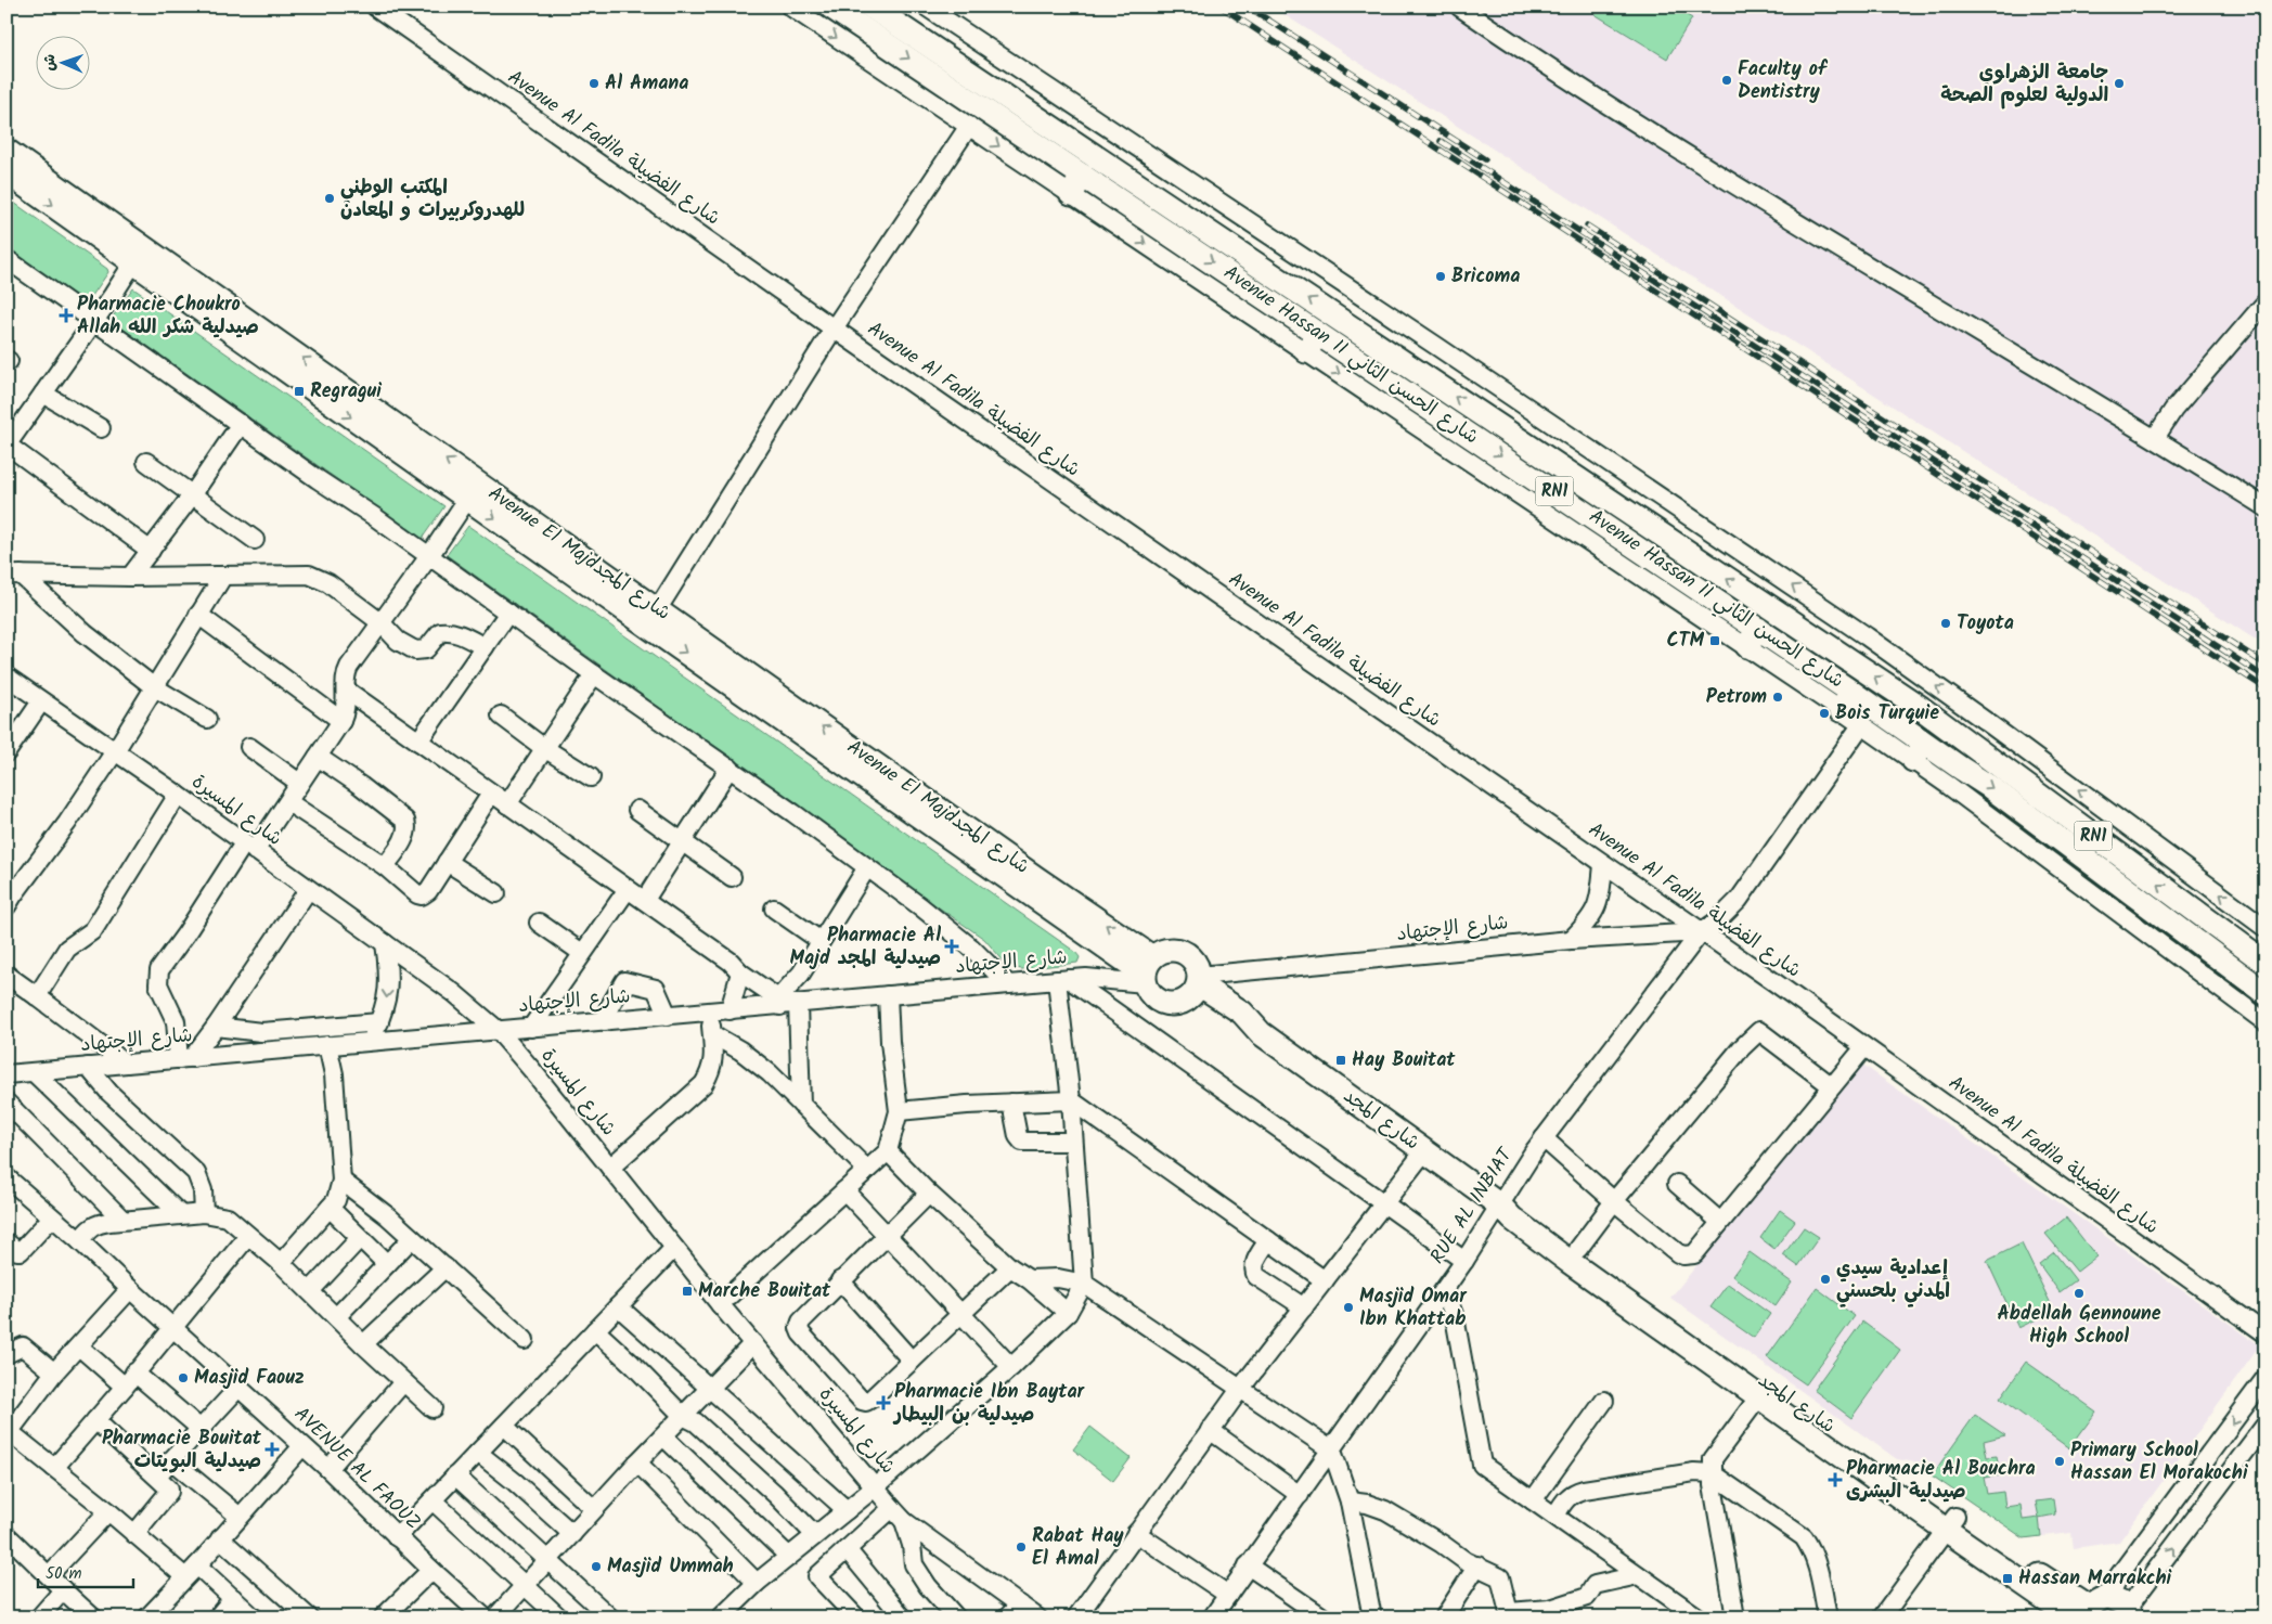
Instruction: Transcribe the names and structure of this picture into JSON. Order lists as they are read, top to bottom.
{
  "streets": {
    "main road": [
      "Avenue Hassan II شارع الحسن الثاني",
      "RN1",
      "Avenue El Majdشارع المجد",
      "شارع المجد"
    ],
    "street": [
      "Avenue Al Fadila شارع الفضيلة",
      "شارع المسيرة",
      "شارع الإجتهاد",
      "RUE AL INBIAT",
      "AVENUE AL FAOUZ"
    ]
  },
  "crossings": [
    ["Avenue Al Fadila شارع الفضيلة", "شارع الإجتهاد"],
    ["Avenue Al Fadila شارع الفضيلة", "RUE AL INBIAT"],
    ["Avenue El Majdشارع المجد", "شارع الإجتهاد"],
    ["Avenue El Majdشارع المجد", "شارع المجد"],
    ["شارع المسيرة", "شارع الإجتهاد"],
    ["شارع الإجتهاد", "شارع المجد"],
    ["شارع الإجتهاد", "RUE AL INBIAT"],
    ["شارع المجد", "RUE AL INBIAT"]
  ],
  "places": {
    "other": [
      "Faculty of Dentistry",
      "Al Amana",
      "جامعة الزهراوي الدولية لعلوم الصحة",
      "المكتب الوطني للهدروكربيرات و المعادن",
      "Bricoma",
      "Toyota",
      "Petrom",
      "Bois Turquie",
      "إعدادية سيدي المدني بلحسني",
      "Abdellah Gennoune High School",
      "Masjid Omar Ibn Khattab",
      "Masjid Faouz",
      "Primary School Hassan El Morakochi",
      "Rabat Hay El Amal",
      "Masjid Ummah"
    ],
    "health": [
      "Pharmacie Choukro Allah صيدلية شكر الله",
      "Pharmacie Al Majd صيدلية المجد",
      "Pharmacie Ibn Baytar صيدلية بن البيطار",
      "Pharmacie Bouitat صيدلية البويتات",
      "Pharmacie Al Bouchra صيدلية البشرى"
    ],
    "transit": [
      "Regragui",
      "CTM",
      "Hay Bouitat",
      "Marche Bouitat",
      "Hassan Marrakchi"
    ]
  },
  "scale_bar": "50 m",
  "north": "left"
}
